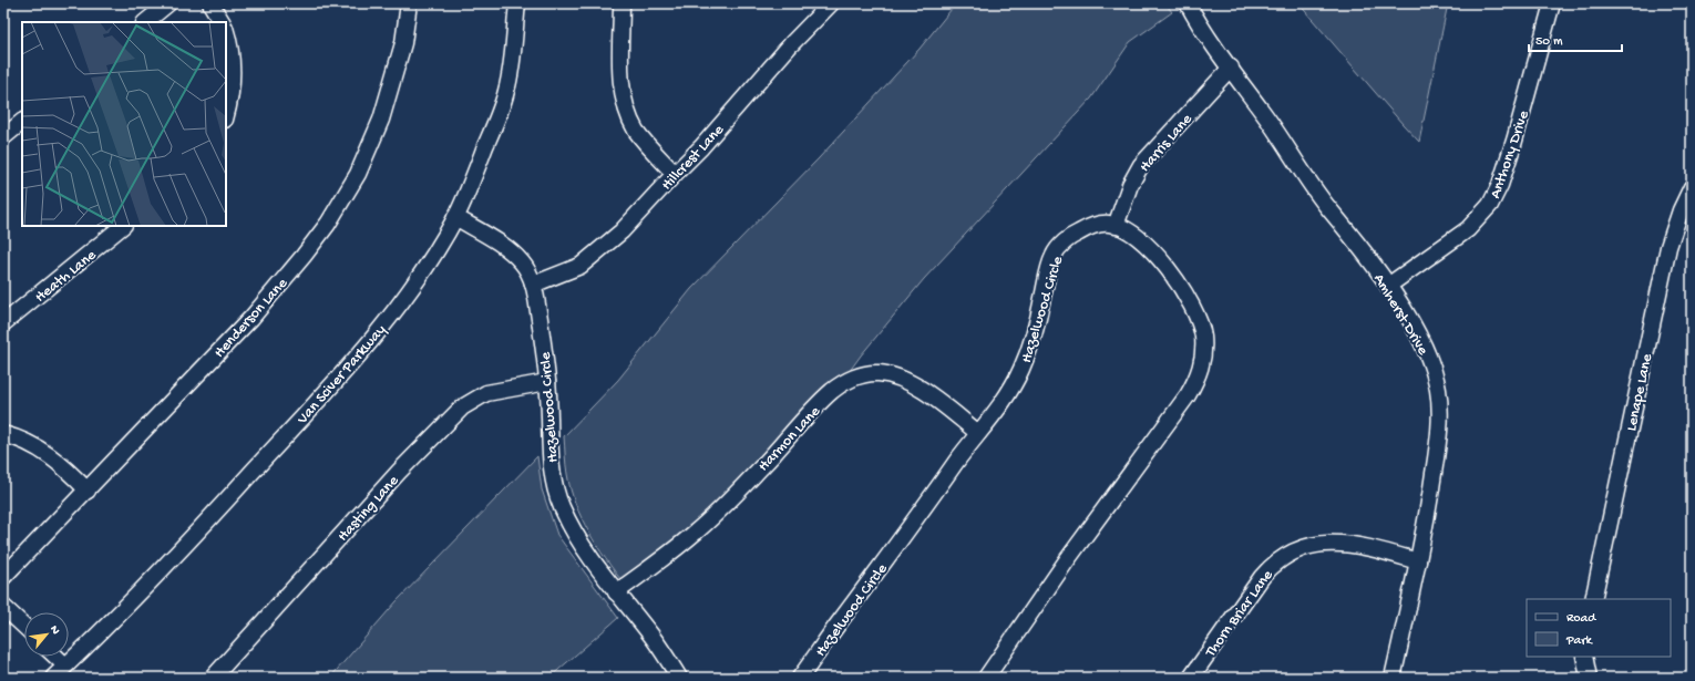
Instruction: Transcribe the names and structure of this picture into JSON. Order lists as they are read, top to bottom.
{
  "streets": {
    "street": [
      "Harris Lane",
      "Anthony Drive",
      "Hillcrest Lane",
      "Heath Lane",
      "Hazelwood Circle",
      "Amherst Drive",
      "Henderson Lane",
      "Van Sciver Parkway",
      "Lenape Lane",
      "Harmon Lane",
      "Hasting Lane",
      "Thorn Briar Lane"
    ]
  },
  "crossings": [
    ["Harris Lane", "Hazelwood Circle"],
    ["Harris Lane", "Amherst Drive"],
    ["Anthony Drive", "Amherst Drive"],
    ["Hillcrest Lane", "Hazelwood Circle"],
    ["Hazelwood Circle", "Van Sciver Parkway"],
    ["Hazelwood Circle", "Harmon Lane"],
    ["Hazelwood Circle", "Hasting Lane"],
    ["Amherst Drive", "Thorn Briar Lane"]
  ],
  "legend": ["Road", "Park"],
  "scale_bar": "50 m",
  "north": "top right"
}
